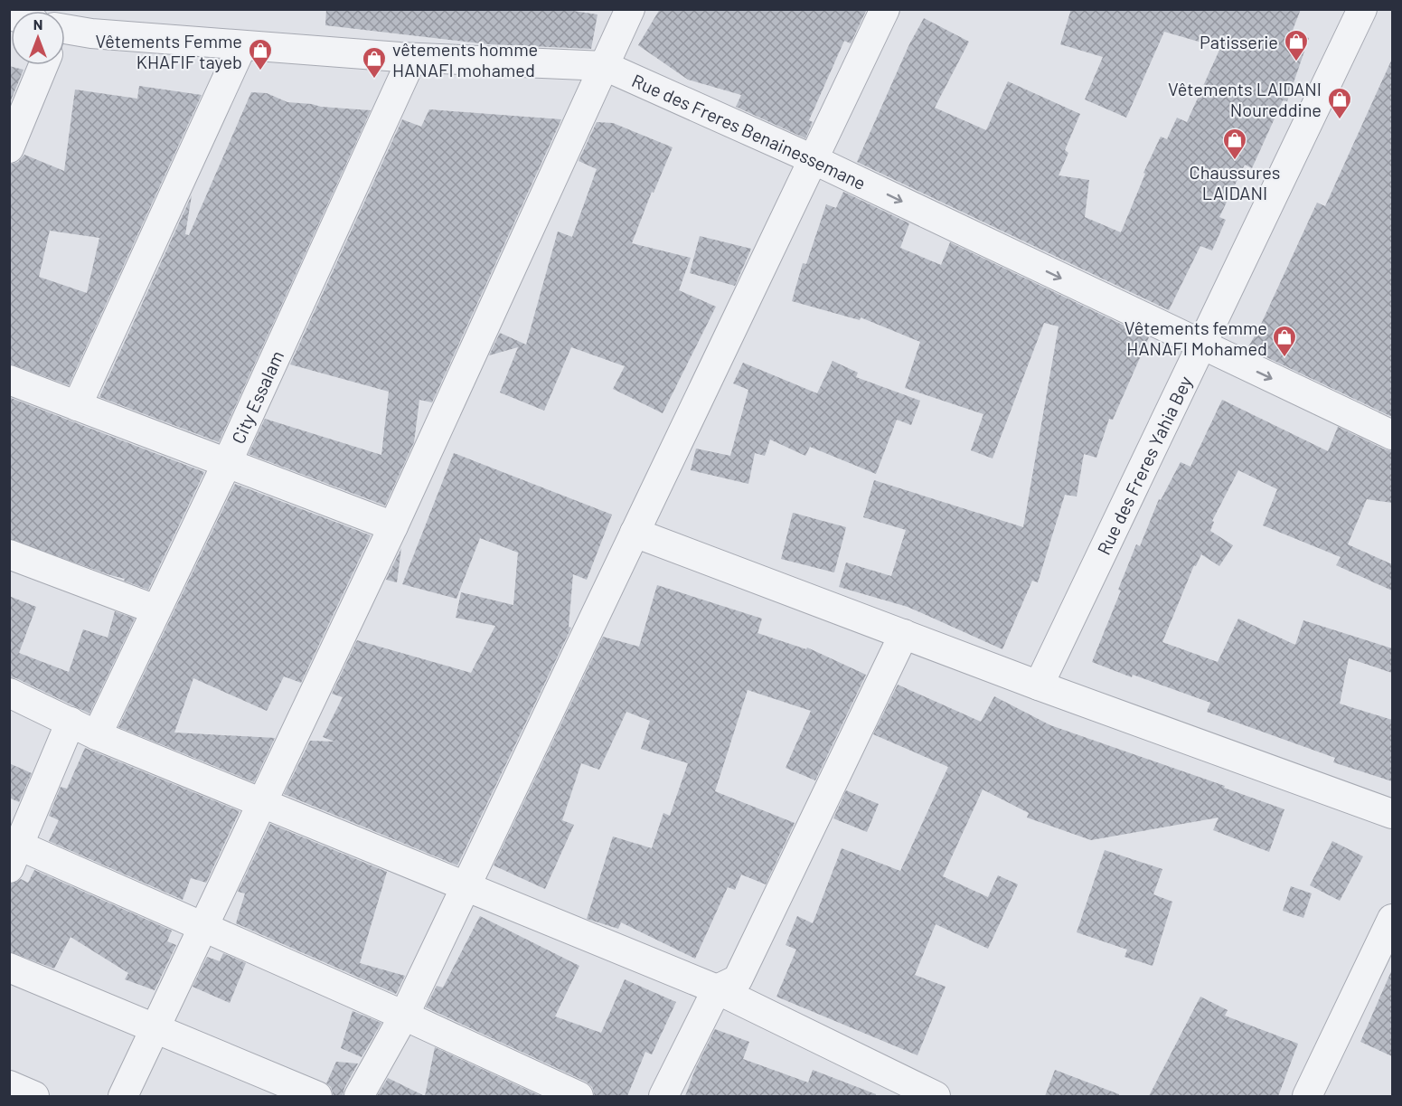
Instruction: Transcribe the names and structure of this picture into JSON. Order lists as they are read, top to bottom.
{
  "streets": {
    "street": ["Rue des Freres Benainessemane", "City Essalam", "Rue des Freres Yahia Bey"]
  },
  "crossings": [
    ["Rue des Freres Benainessemane", "City Essalam"],
    ["Rue des Freres Benainessemane", "Rue des Freres Yahia Bey"]
  ],
  "one_way": ["Rue des Freres Benainessemane"],
  "places": {
    "shop": [
      "Patisserie",
      "Vêtements Femme KHAFIF tayeb",
      "vêtements homme HANAFI mohamed",
      "Vêtements LAIDANI Noureddine",
      "Chaussures LAIDANI",
      "Vêtements femme HANAFI Mohamed"
    ]
  },
  "north": "top"
}
